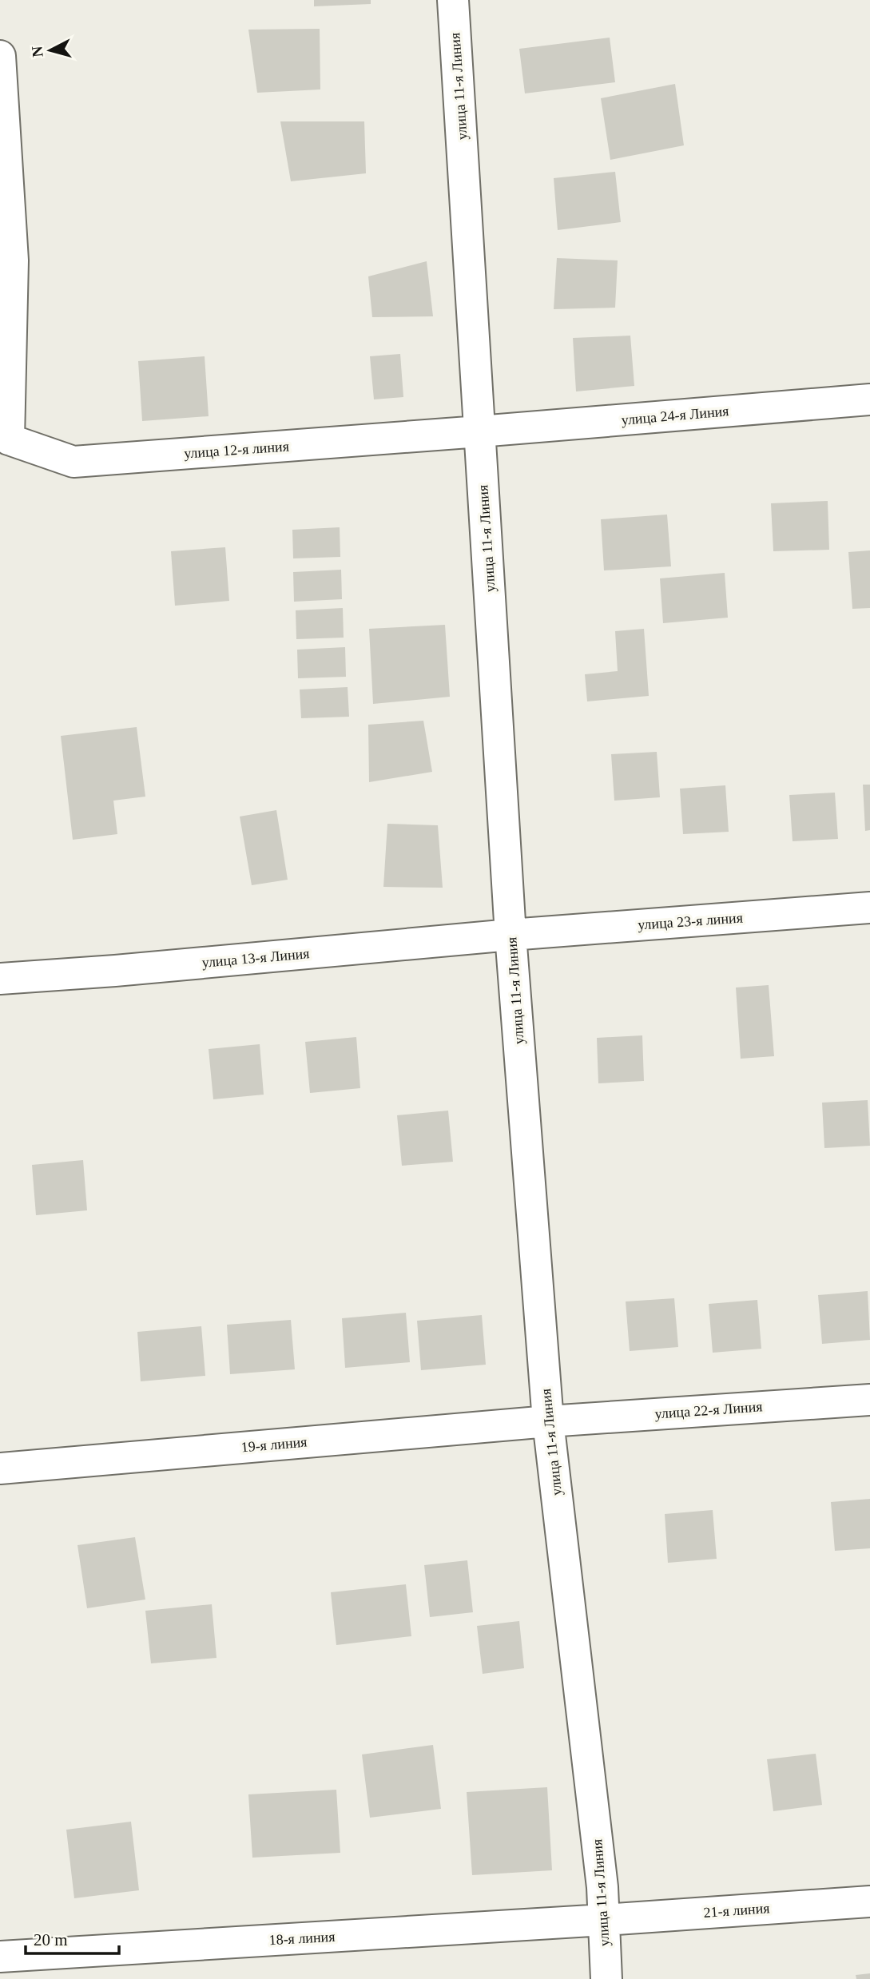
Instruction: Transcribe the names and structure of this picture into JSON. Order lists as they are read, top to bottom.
{
  "streets": {
    "street": [
      "улица 11-я Линия",
      "улица 24-я Линия",
      "улица 12-я линия",
      "улица 23-я линия",
      "улица 13-я Линия",
      "улица 22-я Линия",
      "19-я линия",
      "21-я линия",
      "18-я линия"
    ]
  },
  "crossings": [
    ["улица 11-я Линия", "улица 24-я Линия"],
    ["улица 11-я Линия", "улица 12-я линия"],
    ["улица 11-я Линия", "улица 23-я линия"],
    ["улица 11-я Линия", "улица 13-я Линия"],
    ["улица 11-я Линия", "улица 22-я Линия"],
    ["улица 11-я Линия", "19-я линия"],
    ["улица 11-я Линия", "21-я линия"],
    ["улица 11-я Линия", "18-я линия"],
    ["улица 24-я Линия", "улица 12-я линия"],
    ["улица 23-я линия", "улица 13-я Линия"],
    ["улица 22-я Линия", "19-я линия"],
    ["21-я линия", "18-я линия"]
  ],
  "scale_bar": "20 m",
  "north": "left"
}
